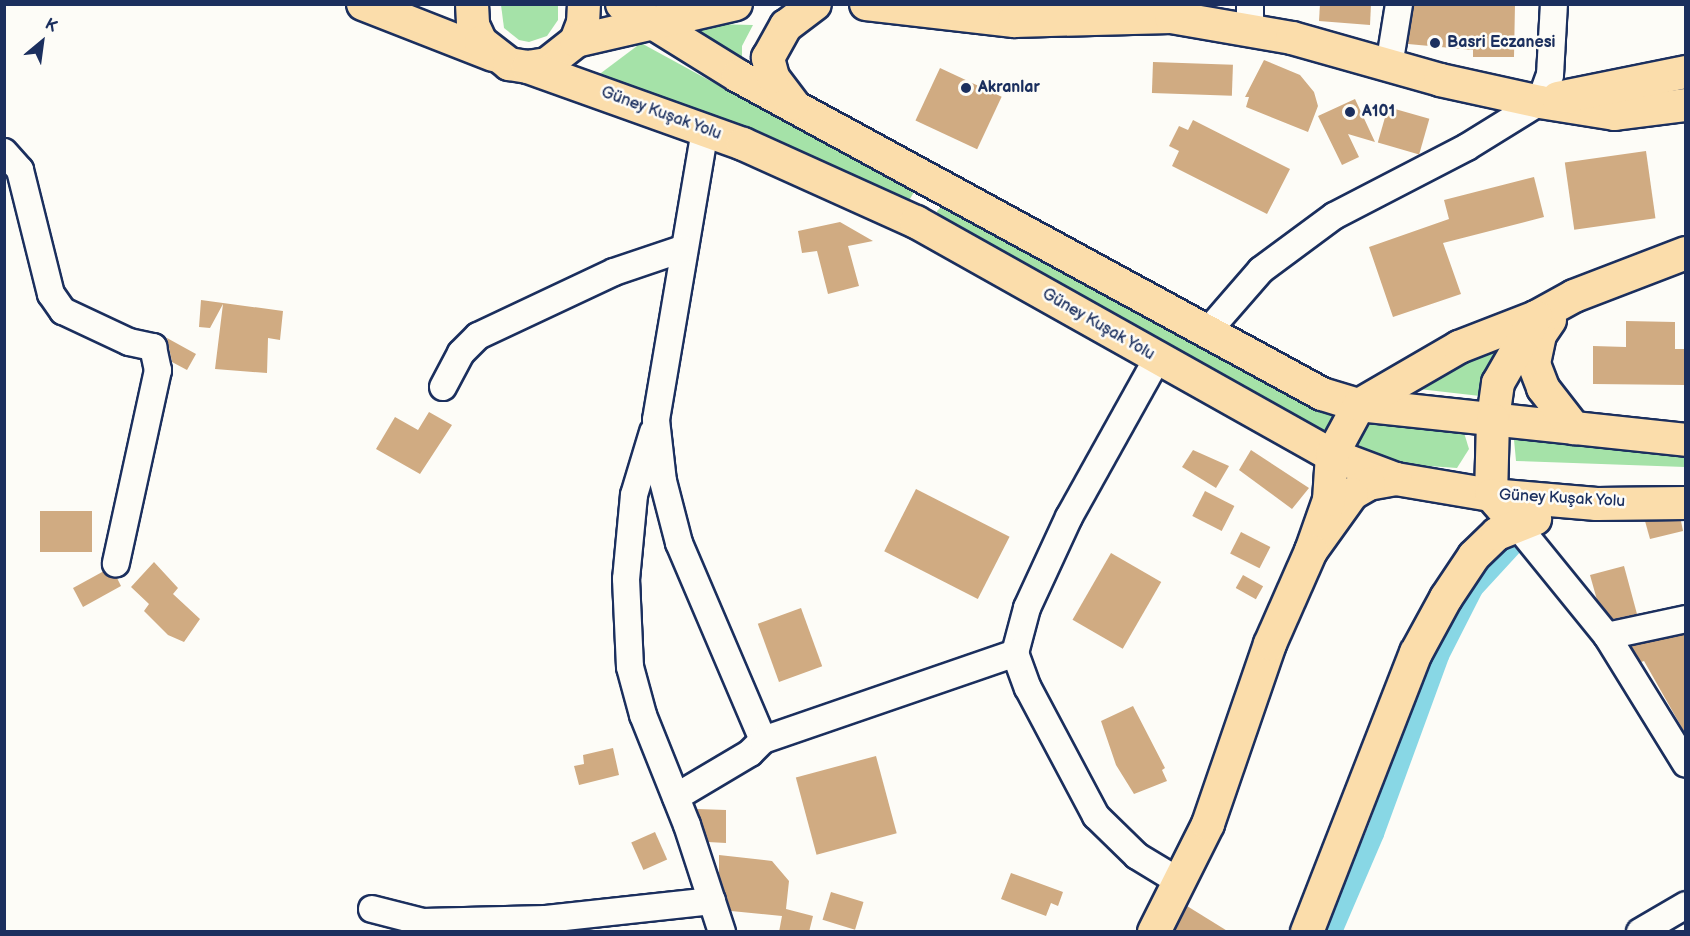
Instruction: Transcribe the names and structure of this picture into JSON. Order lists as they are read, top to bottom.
{
  "streets": {
    "main road": ["Güney Kuşak Yolu"]
  },
  "places": ["Basri Eczanesi", "Akranlar", "A101"],
  "north": "top right"
}
